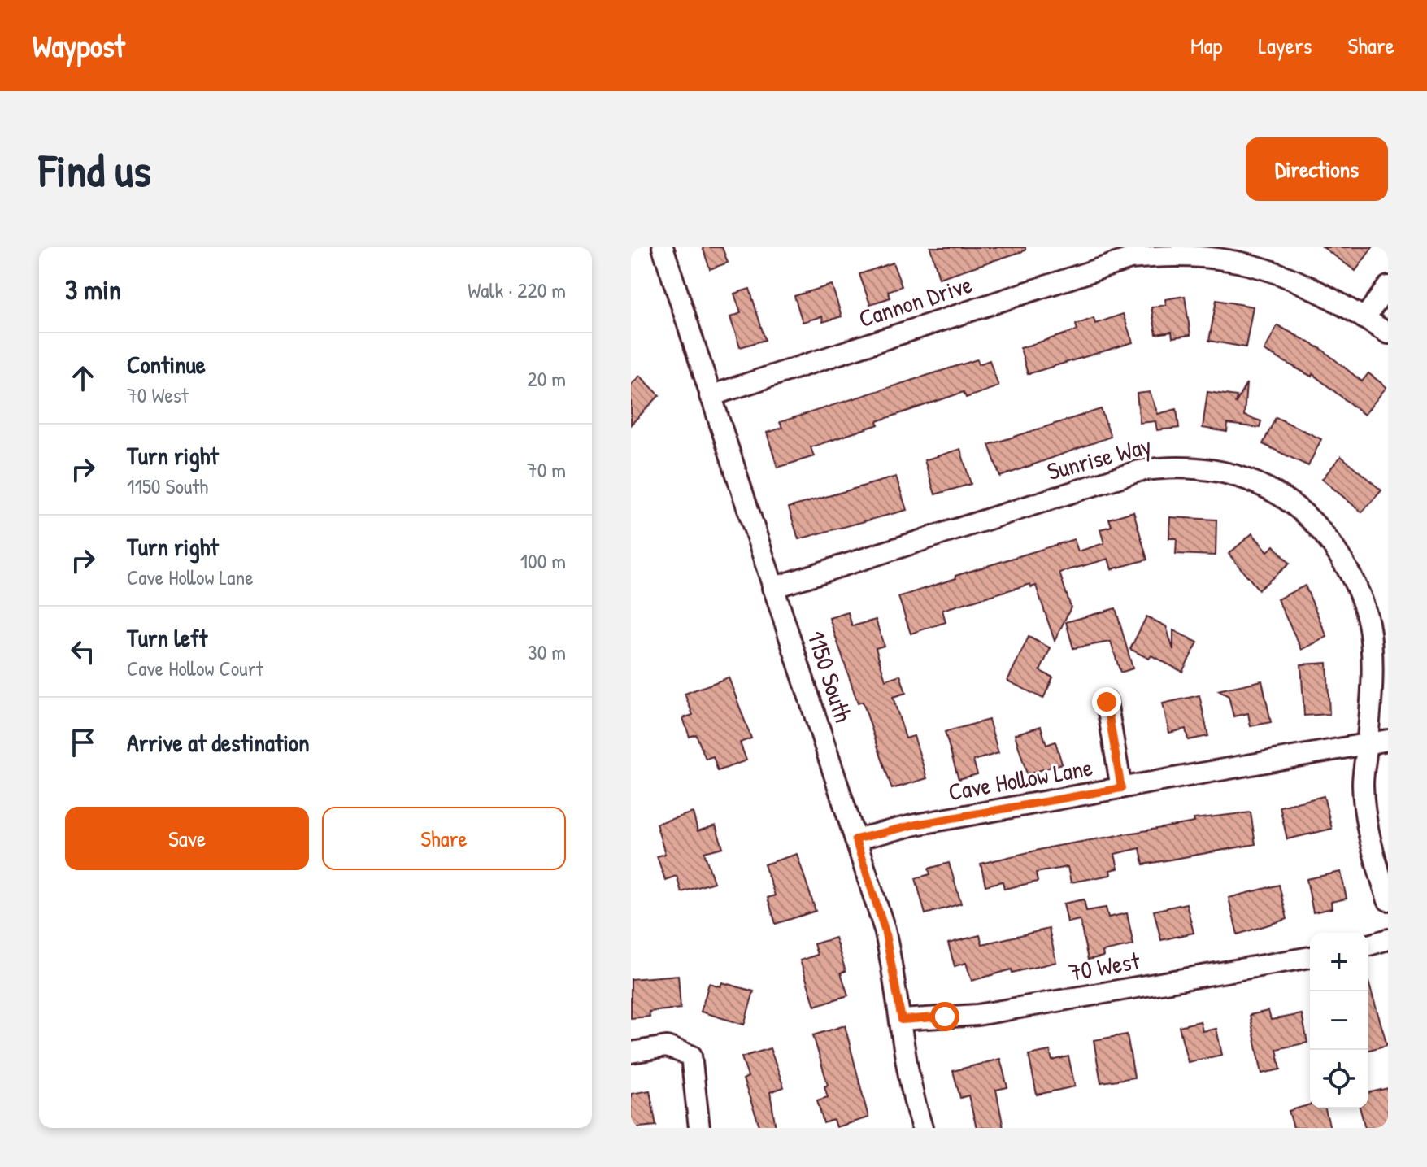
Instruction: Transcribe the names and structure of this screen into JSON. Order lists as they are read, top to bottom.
{
  "streets": {
    "street": [
      "Cannon Drive",
      "Sunrise Way",
      "1150 South",
      "Cave Hollow Lane",
      "70 West"
    ]
  },
  "crossings": [
    ["Cannon Drive", "1150 South"],
    ["Sunrise Way", "1150 South"],
    ["Sunrise Way", "Cave Hollow Lane"],
    ["1150 South", "Cave Hollow Lane"],
    ["1150 South", "70 West"]
  ],
  "page": {
    "header": "Waypost",
    "nav": ["Map", "Layers", "Share"],
    "buttons": [
      "Directions",
      ["Save", "Share"]
    ],
    "title": "Find us",
    "heading": ["3 min", "Walk · 220 m"],
    "list": [
      ["Continue", "70 West", "20 m"],
      ["Turn right", "1150 South", "70 m"],
      ["Turn right", "Cave Hollow Lane", "100 m"],
      ["Turn left", "Cave Hollow Court", "30 m"],
      "Arrive at destination"
    ],
    "map_buttons": ["+", "−"]
  }
}
